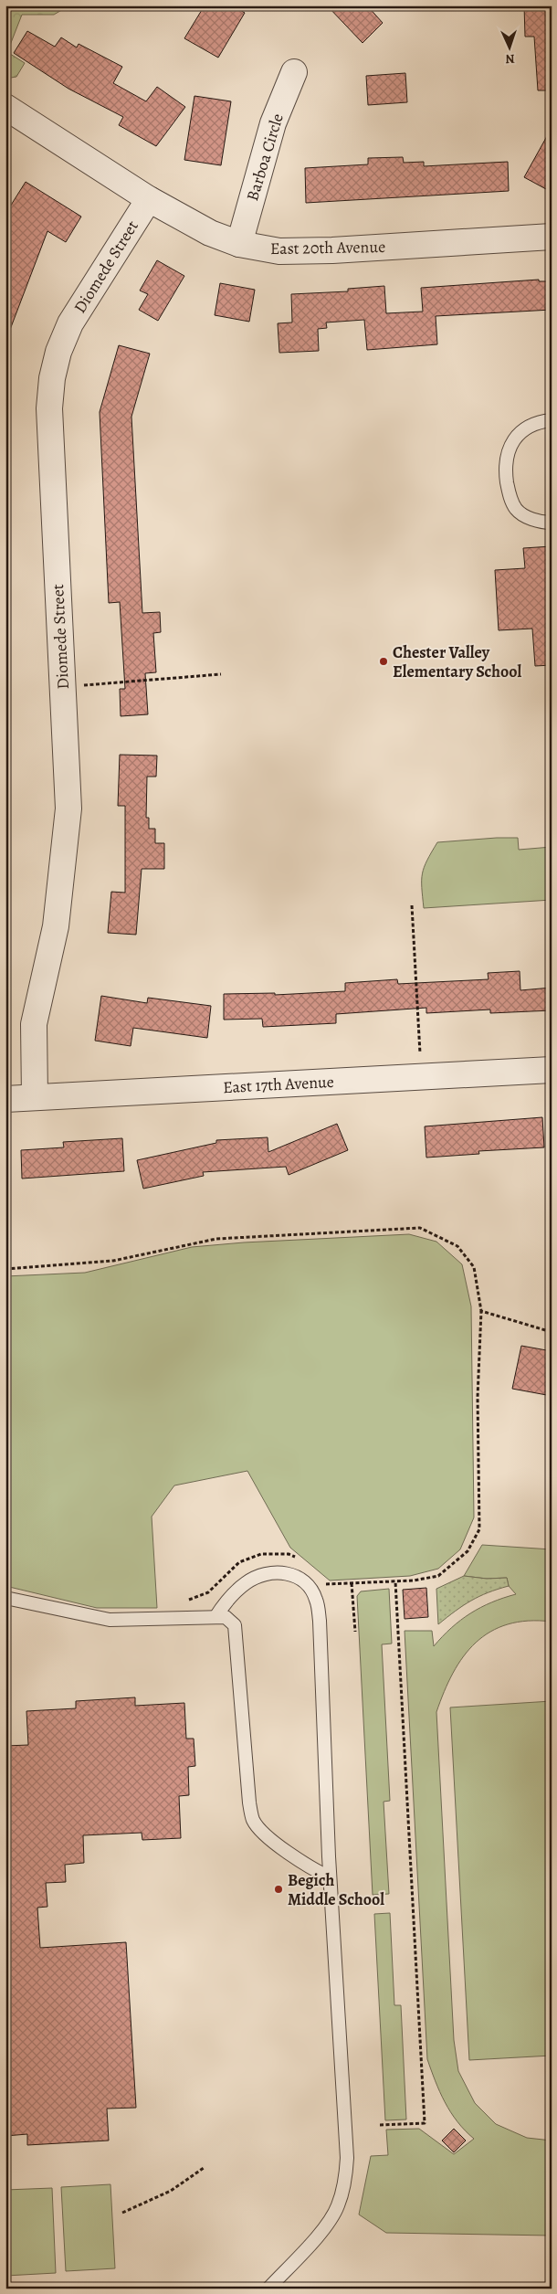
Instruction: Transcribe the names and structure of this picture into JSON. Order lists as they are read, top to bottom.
{
  "streets": {
    "street": [
      "Barboa Circle",
      "East 20th Avenue",
      "Diomede Street",
      "East 17th Avenue"
    ]
  },
  "crossings": [
    ["Barboa Circle", "East 20th Avenue"],
    ["East 20th Avenue", "Diomede Street"],
    ["Diomede Street", "East 17th Avenue"]
  ],
  "places": ["Chester Valley Elementary School", "Begich Middle School"],
  "north": "bottom"
}
